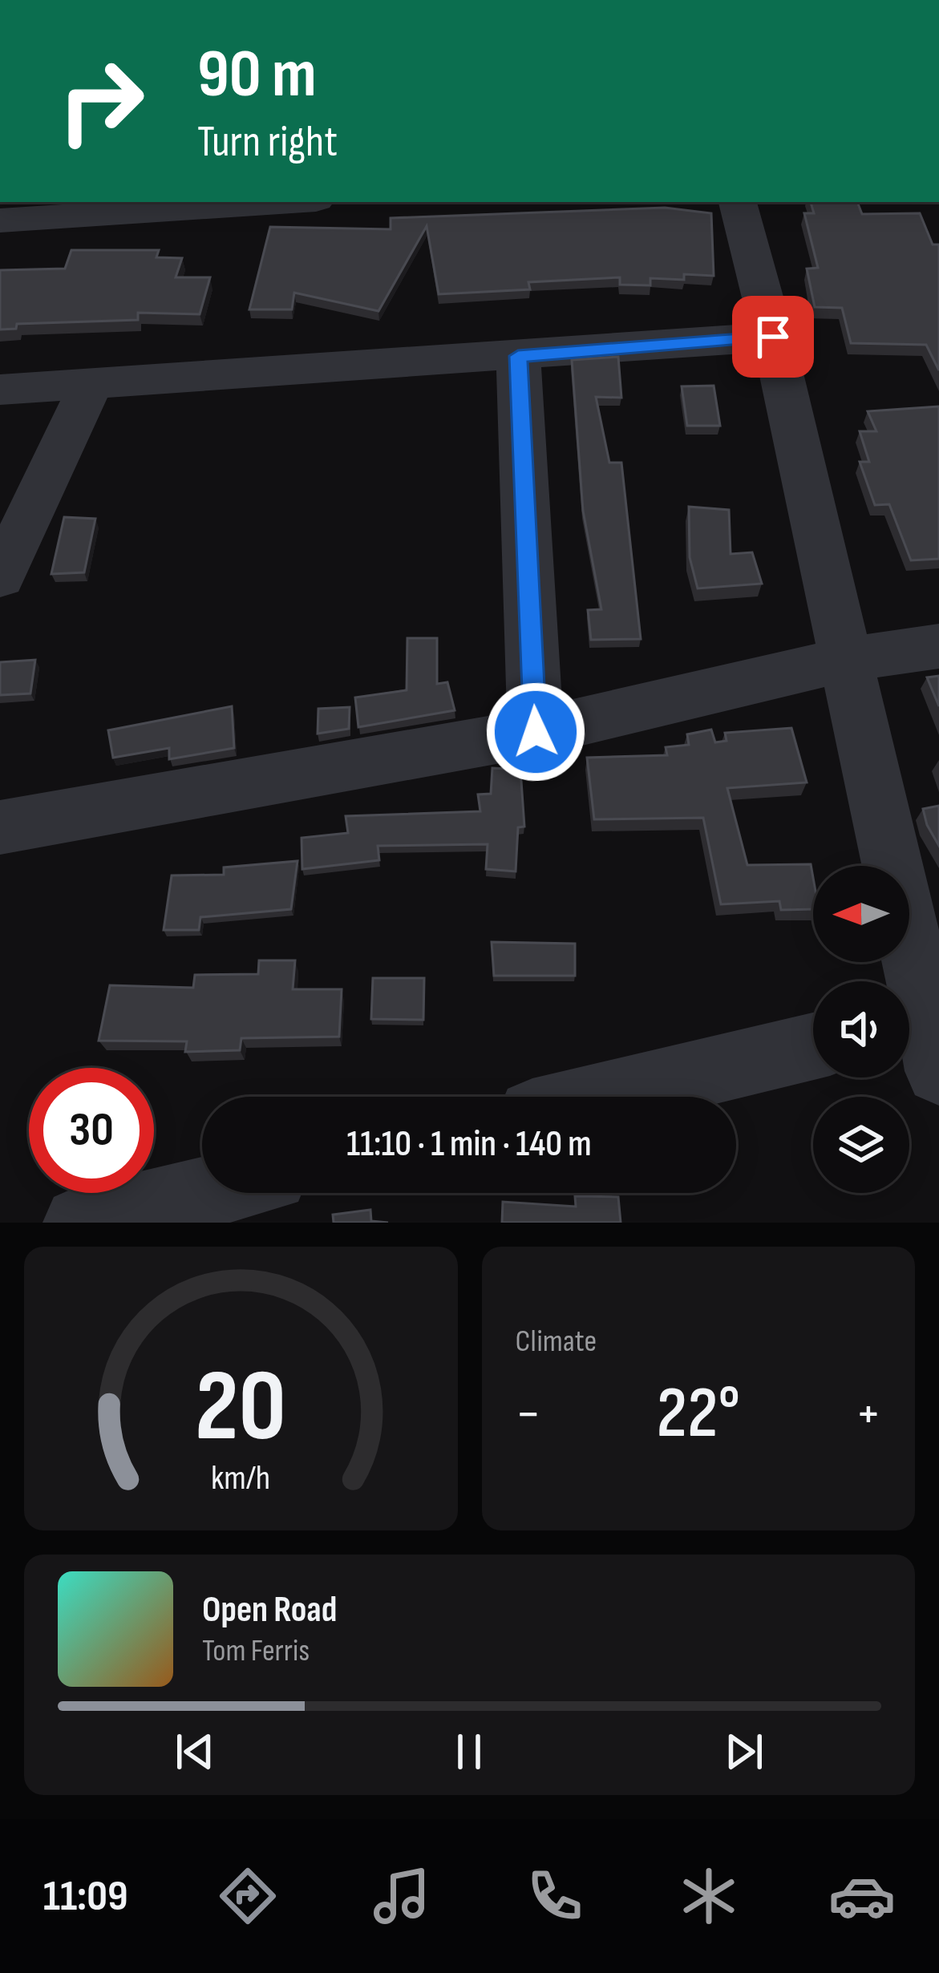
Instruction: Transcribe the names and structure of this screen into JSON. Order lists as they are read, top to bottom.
{
  "north": "left",
  "page": {
    "turn": ["90 m", "Turn right"],
    "limit": "30",
    "trip": "11:10 · 1 min · 140 m",
    "tile": "Climate",
    "heat": ["−", "22°", "+"],
    "song": ["Open Road", "Tom Ferris"],
    "tabs": "11:09",
    "gauge": ["20", "km/h"]
  }
}
